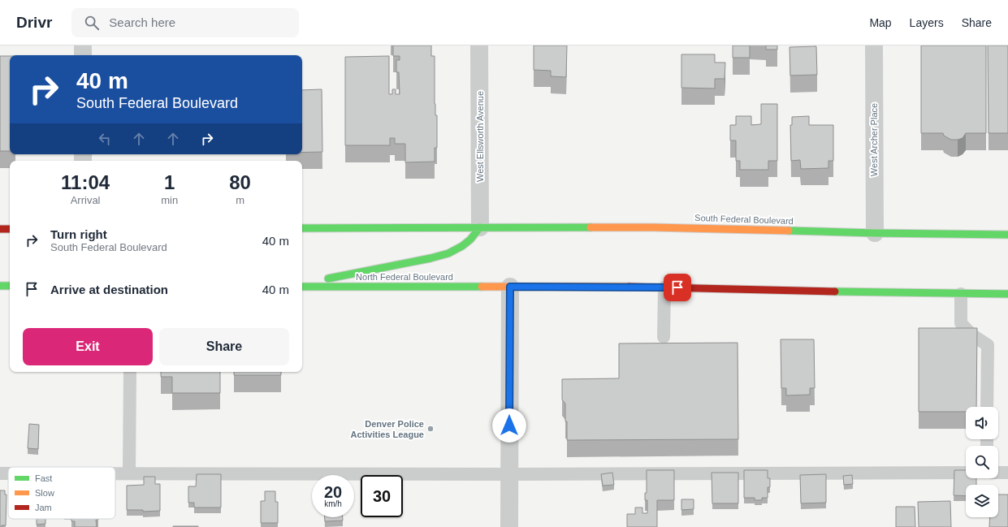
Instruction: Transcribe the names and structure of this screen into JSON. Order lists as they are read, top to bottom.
{
  "streets": {
    "main road": ["South Federal Boulevard", "North Federal Boulevard"],
    "street": ["West Ellsworth Avenue", "West Archer Place"]
  },
  "crossings": [
    ["West Ellsworth Avenue", "South Federal Boulevard"],
    ["West Archer Place", "South Federal Boulevard"]
  ],
  "places": ["Denver Police Activities League"],
  "legend": ["Fast", "Slow", "Jam"],
  "page": {
    "header": "Drivr",
    "search": "Search here",
    "nav": ["Map", "Layers", "Share"],
    "turn": ["40 m", "South Federal Boulevard"],
    "eta": [
      "11:04",
      "Arrival",
      "1",
      "min",
      "80",
      "m"
    ],
    "list": [
      {
        "name": "Turn right",
        "note": "South Federal Boulevard",
        "value": "40 m"
      },
      {
        "name": "Arrive at destination",
        "value": "40 m"
      }
    ],
    "buttons": ["Exit", "Share"],
    "speed": "20 km/h",
    "limit": "30"
  }
}
